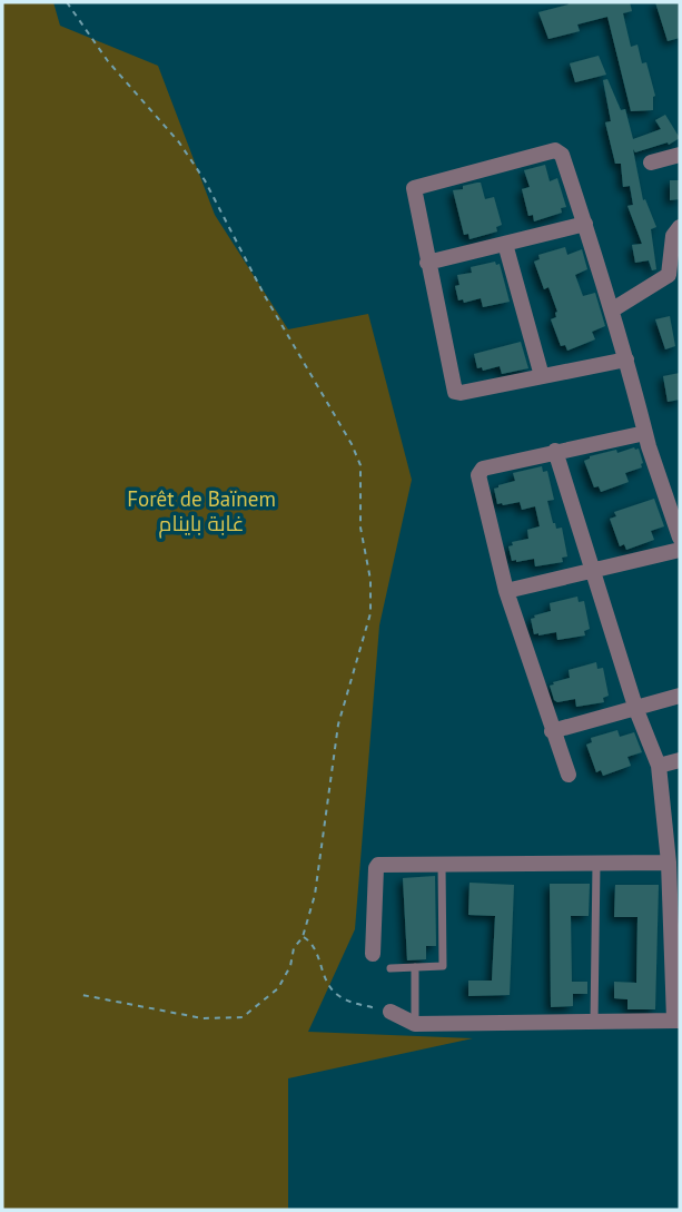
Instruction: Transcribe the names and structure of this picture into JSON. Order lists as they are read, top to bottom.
{
  "parks": ["Forêt de Baïnem غابة باينام"]
}
